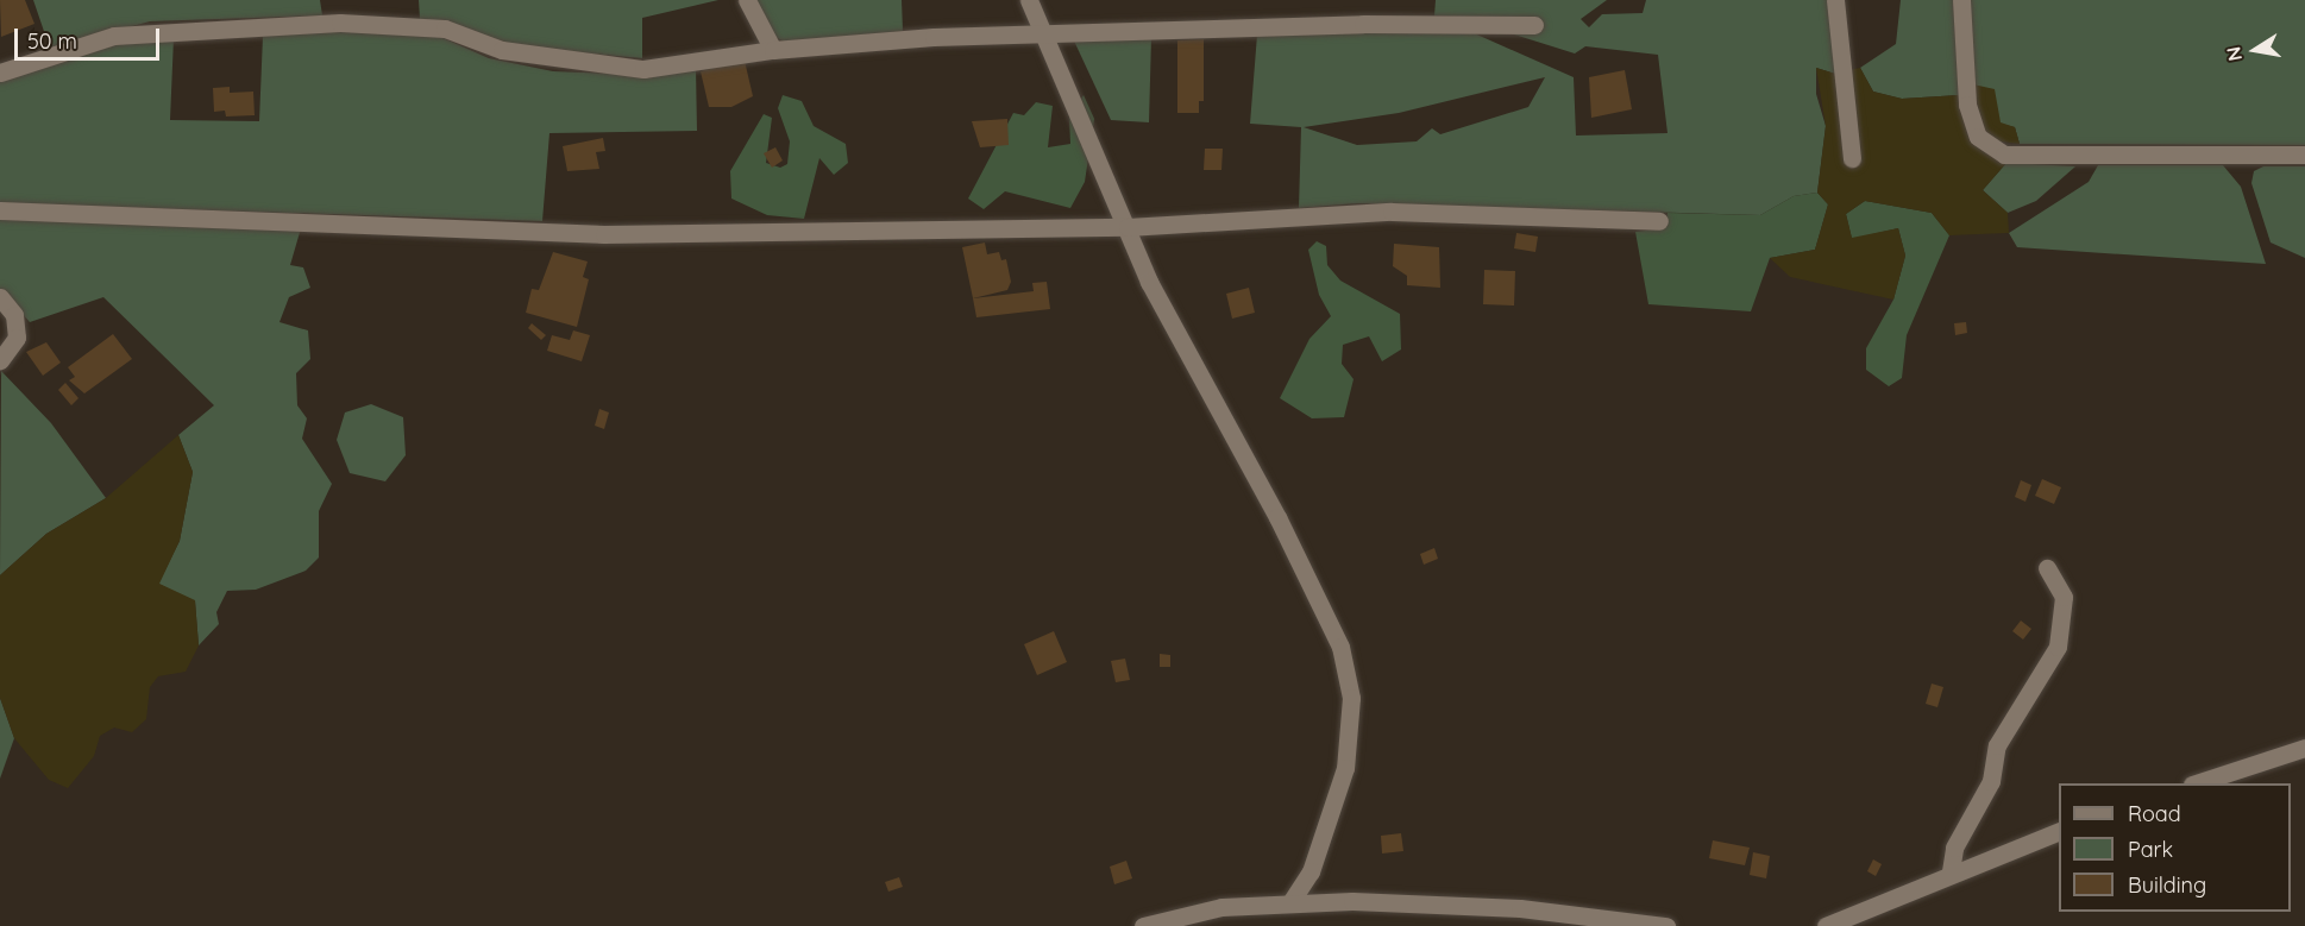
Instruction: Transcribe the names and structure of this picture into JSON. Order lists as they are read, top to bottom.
{
  "legend": ["Road", "Park", "Building"],
  "scale_bar": "50 m",
  "north": "left"
}
